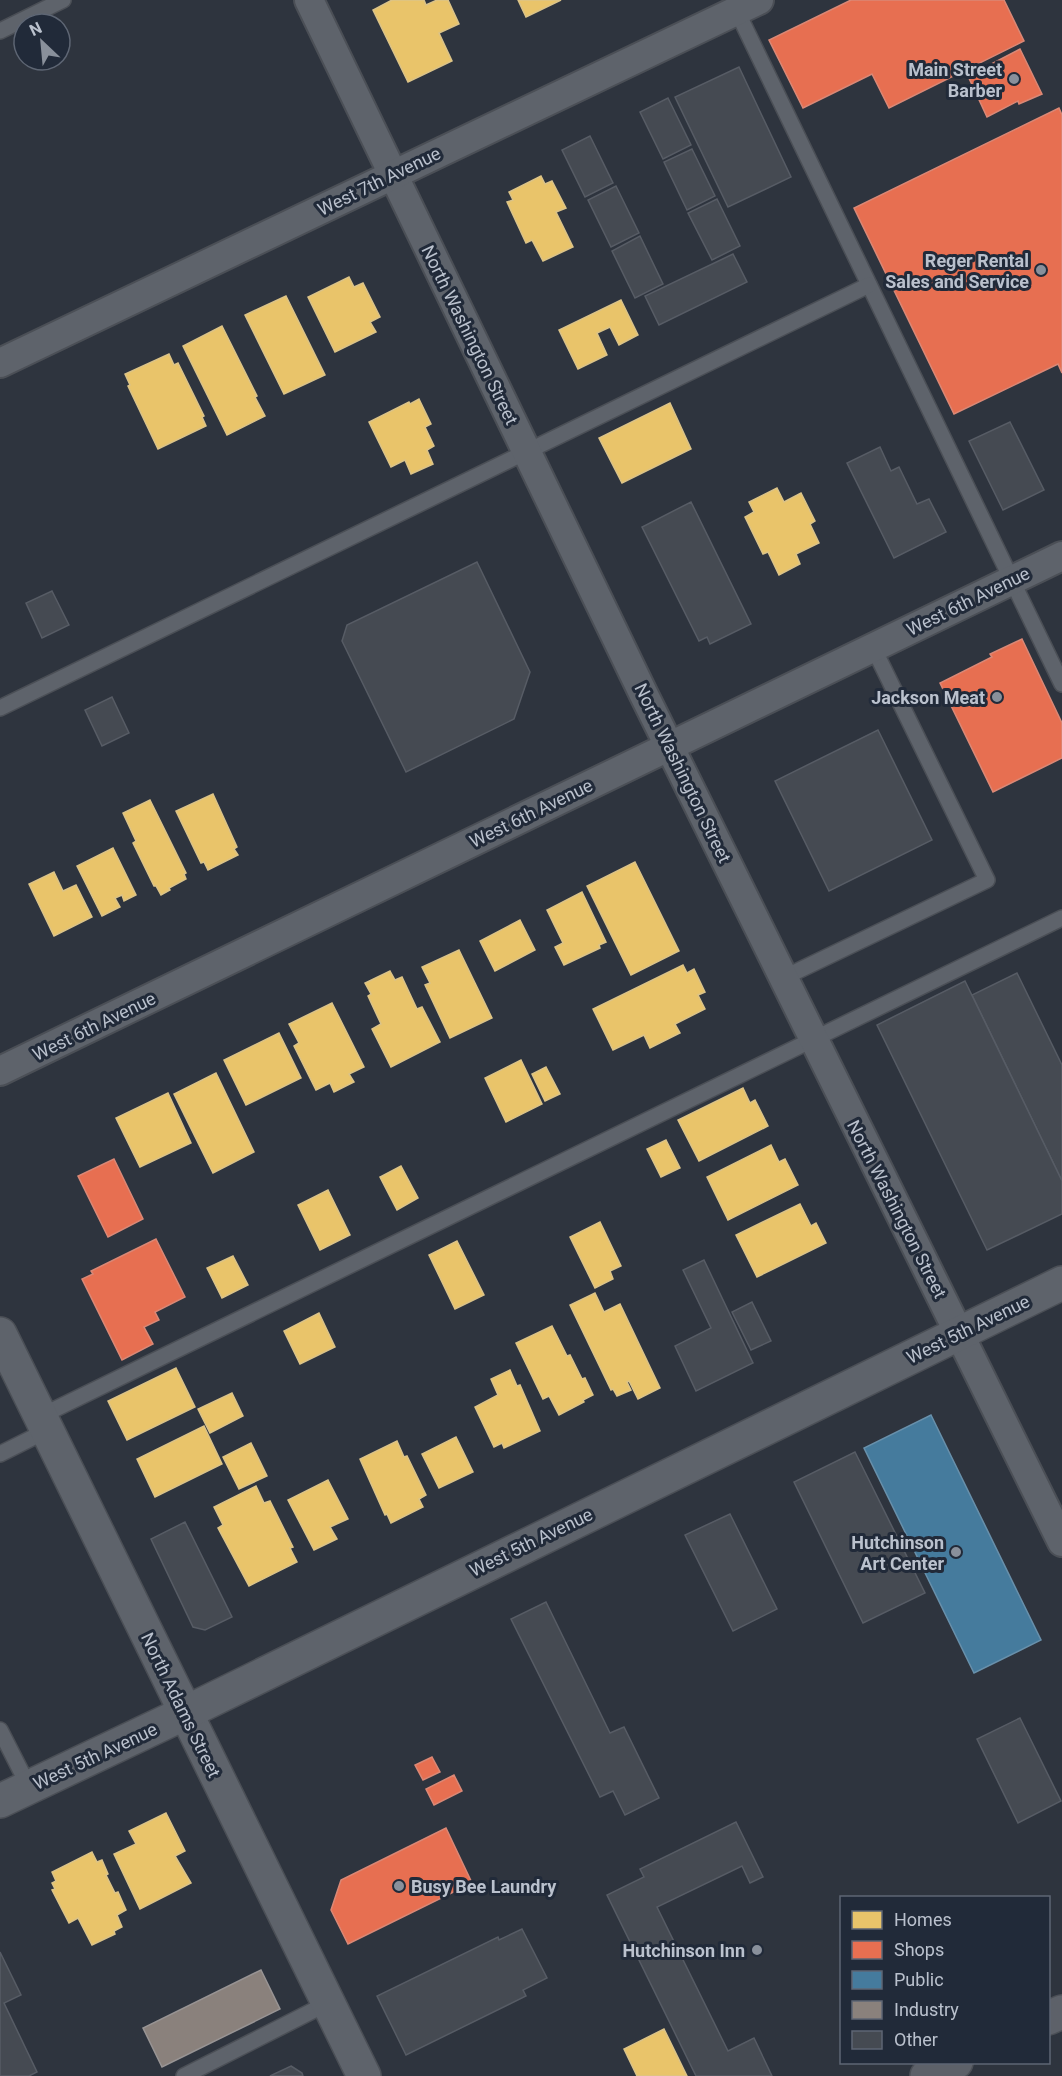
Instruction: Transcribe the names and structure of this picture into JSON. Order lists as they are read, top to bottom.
{
  "streets": {
    "street": [
      "West 7th Avenue",
      "North Washington Street",
      "West 6th Avenue",
      "West 5th Avenue",
      "North Adams Street"
    ]
  },
  "crossings": [
    ["West 7th Avenue", "North Washington Street"],
    ["North Washington Street", "West 6th Avenue"],
    ["North Washington Street", "West 5th Avenue"],
    ["West 5th Avenue", "North Adams Street"]
  ],
  "places": [
    "Main Street Barber",
    "Reger Rental Sales and Service",
    "Jackson Meat",
    "Hutchinson Art Center",
    "Busy Bee Laundry",
    "Hutchinson Inn"
  ],
  "legend": [
    "Homes",
    "Shops",
    "Public",
    "Industry",
    "Other"
  ],
  "north": "top left"
}
